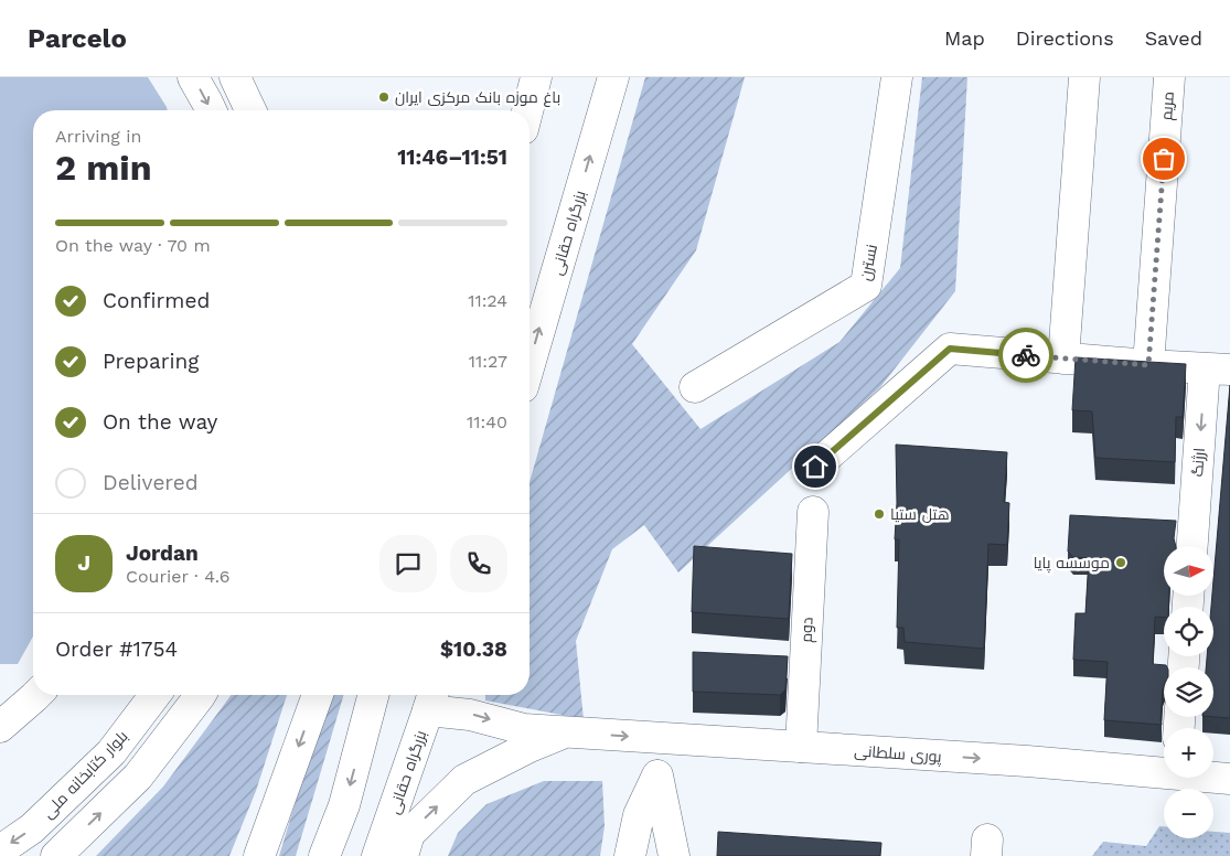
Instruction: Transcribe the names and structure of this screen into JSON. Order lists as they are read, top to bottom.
{
  "streets": {
    "main road": [
      "مریم",
      "بزرگراه حقانی",
      "نسترن",
      "ارژنگ",
      "دوم",
      "پوری سلطانی",
      "بلوار کتابخانه ملی"
    ]
  },
  "crossings": [
    ["بزرگراه حقانی", "پوری سلطانی"],
    ["دوم", "پوری سلطانی"]
  ],
  "one_way": ["بزرگراه حقانی", "ارژنگ", "پوری سلطانی"],
  "places": ["باغ موزه بانک مرکزی ایران", "هتل ستیا", "موسسه پایا"],
  "north": "right",
  "page": {
    "header": "Parcelo",
    "nav": ["Map", "Directions", "Saved"],
    "heading": ["2 min", "Arriving in", "11:46–11:51"],
    "panel": [
      "Jordan",
      "Courier · 4.6",
      "Order #1754",
      "$10.38"
    ],
    "bar": "On the way · 70 m",
    "list": [
      ["Confirmed", "11:24"],
      ["Preparing", "11:27"],
      ["On the way", "11:40"],
      "Delivered"
    ],
    "round": "J",
    "map_buttons": ["+", "−"]
  }
}
